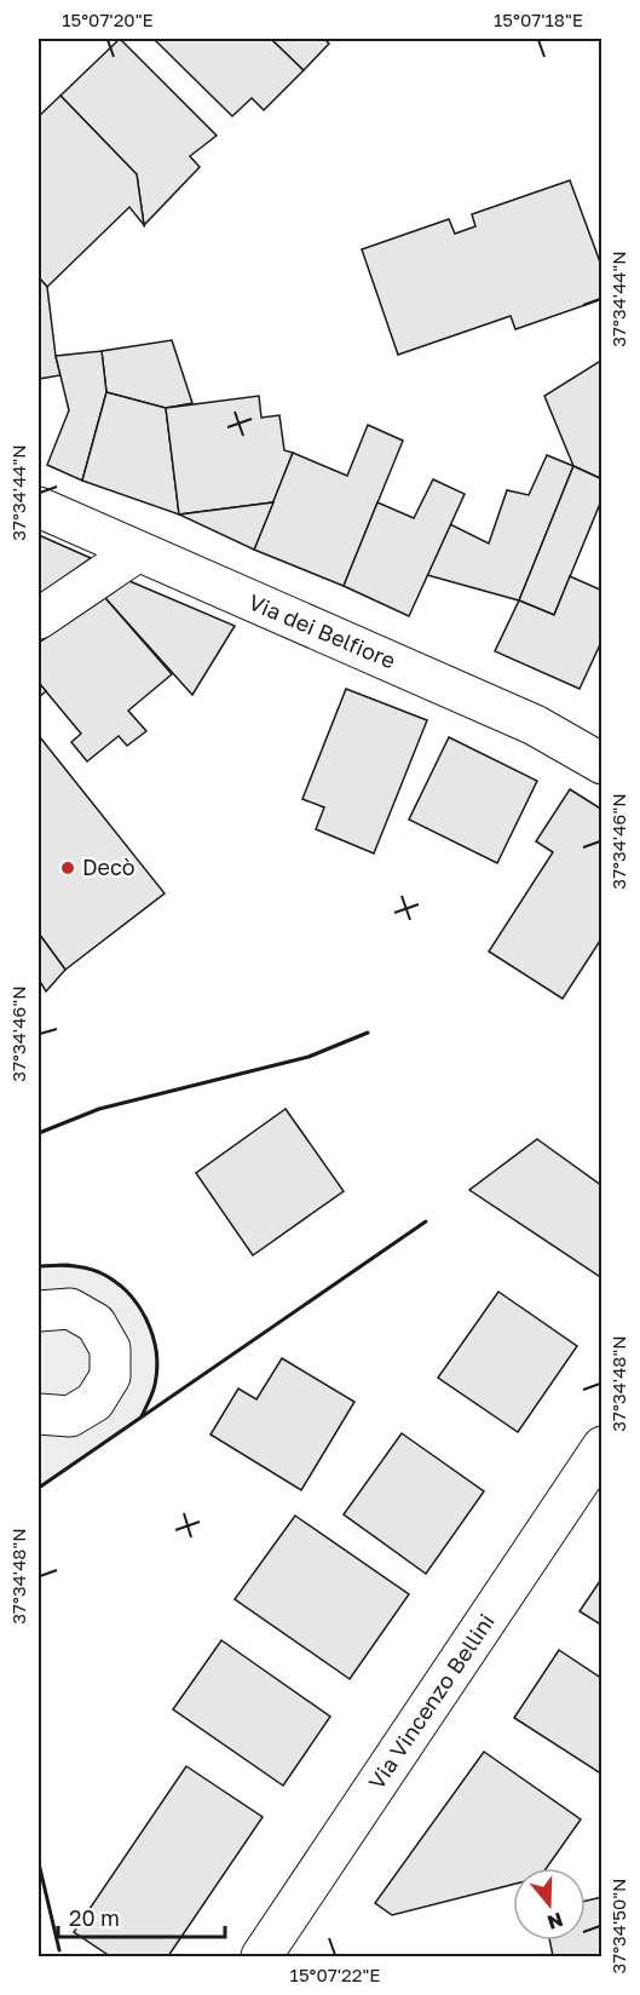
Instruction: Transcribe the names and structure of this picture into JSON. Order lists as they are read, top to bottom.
{
  "streets": {
    "street": ["Via dei Belfiore", "Via Vincenzo Bellini"]
  },
  "places": ["Decò"],
  "scale_bar": "20 m",
  "north": "bottom",
  "coordinates": [
    "15°07'20\"E",
    "15°07'18\"E",
    "37°34'44\"N",
    "37°34'46\"N",
    "37°34'48\"N",
    "37°34'50\"N",
    "15°07'22\"E"
  ]
}
